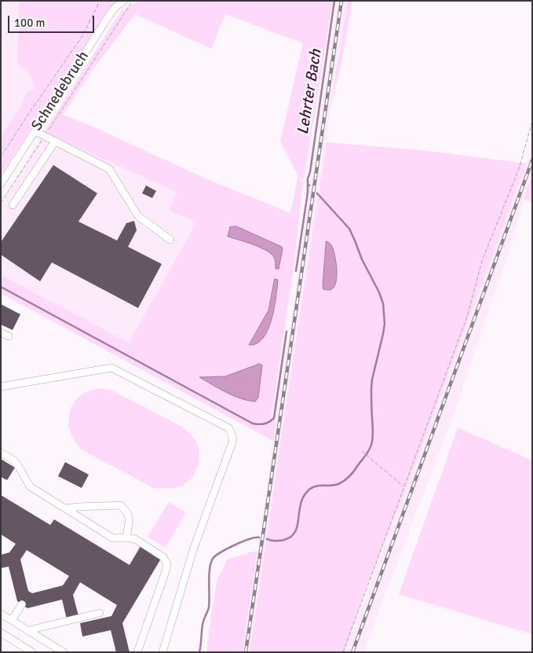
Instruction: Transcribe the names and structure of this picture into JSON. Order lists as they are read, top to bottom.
{
  "streets": {
    "street": ["Schnedebruch"]
  },
  "water": ["Lehrter Bach"],
  "scale_bar": "100 m"
}
